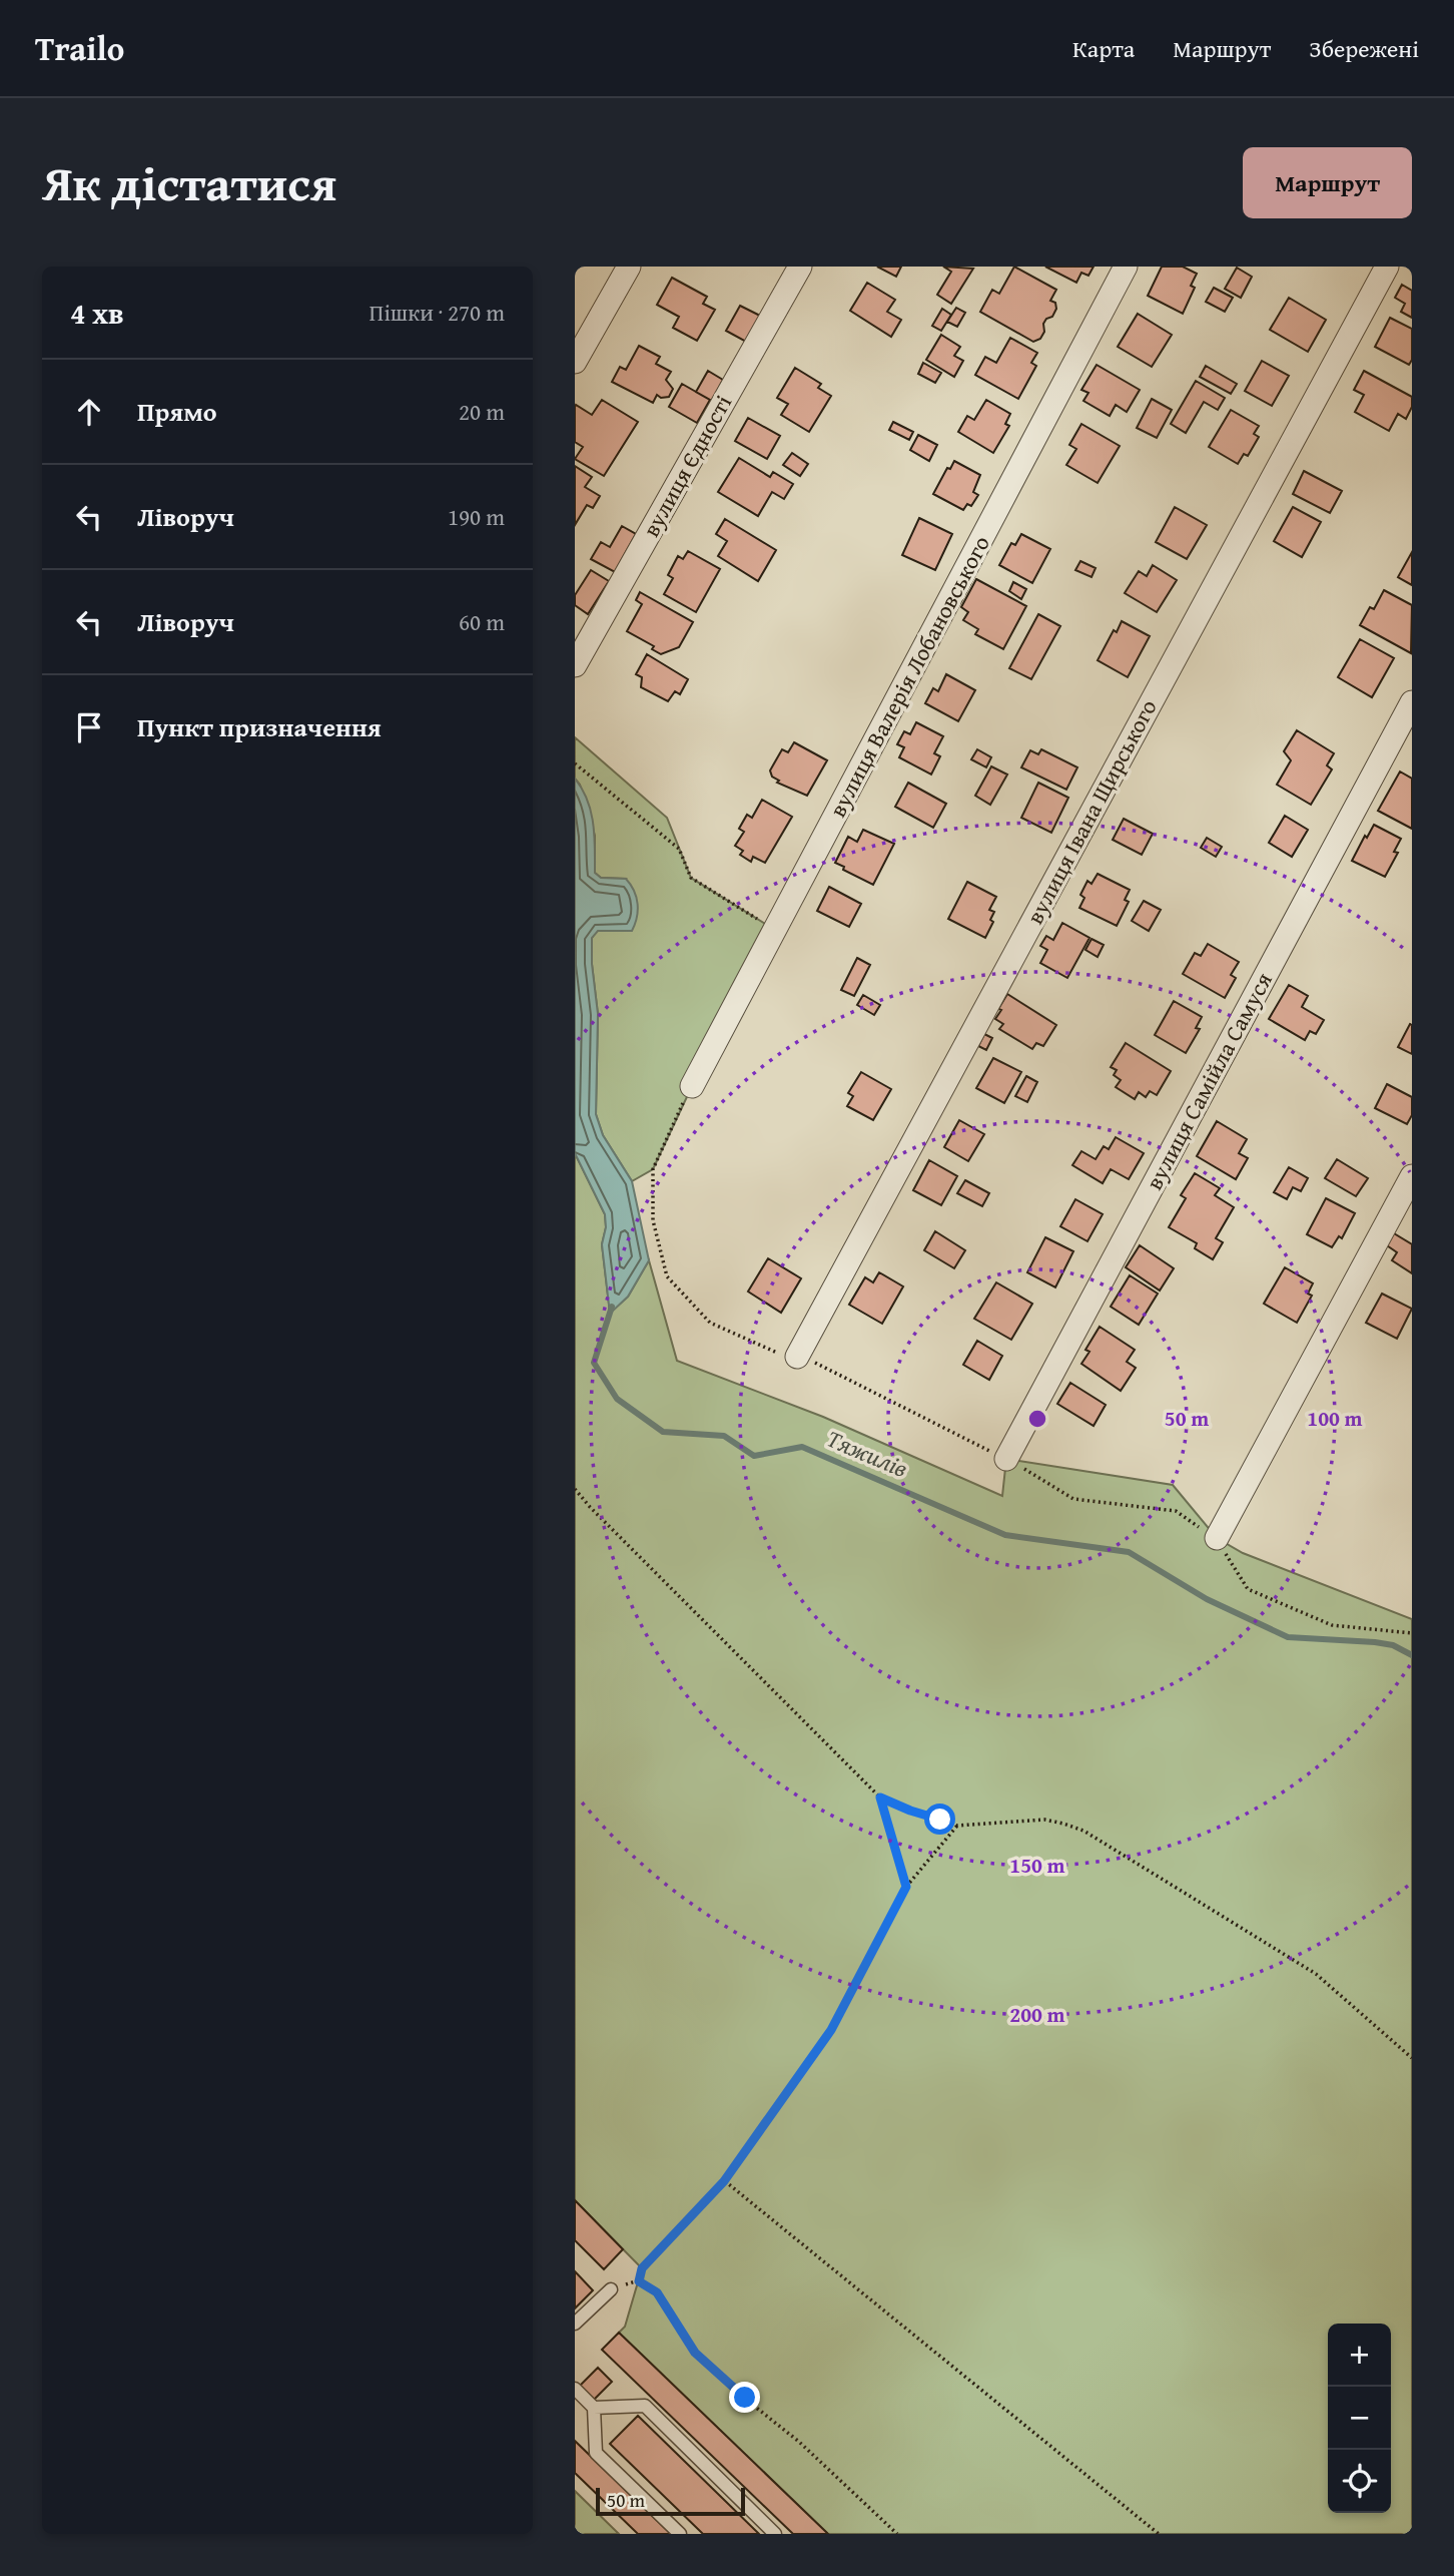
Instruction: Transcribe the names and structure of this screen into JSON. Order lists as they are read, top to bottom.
{
  "streets": {
    "street": [
      "вулиця Єдності",
      "вулиця Валерія Лобановського",
      "вулиця Івана Щирського",
      "вулиця Самійла Самуся"
    ]
  },
  "water": ["Тяжилів"],
  "scale_bar": "50 m",
  "page": {
    "header": "Trailo",
    "nav": ["Карта", "Маршрут", "Збережені"],
    "title": "Як дістатися",
    "buttons": "Маршрут",
    "heading": ["4 хв", "Пішки · 270 m"],
    "list": [
      ["Прямо", "20 m"],
      ["Ліворуч", "190 m"],
      ["Ліворуч", "60 m"],
      "Пункт призначення"
    ],
    "map_buttons": ["+", "−"],
    "scale": "50 m"
  },
  "rings": [
    "50 m",
    "100 m",
    "150 m",
    "200 m"
  ]
}
